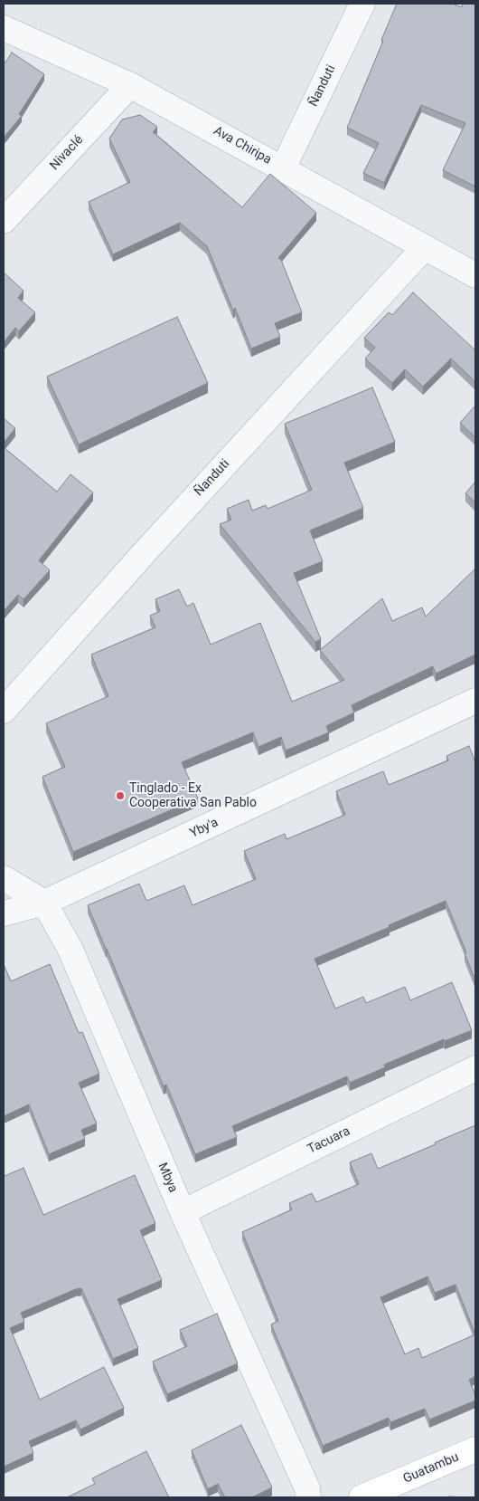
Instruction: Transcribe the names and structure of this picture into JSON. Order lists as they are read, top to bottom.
{
  "streets": {
    "street": [
      "Ñanduti",
      "Ava Chiripa",
      "Nivaclé",
      "Yby'a",
      "Tacuara",
      "Mbya",
      "Guatambu"
    ]
  },
  "crossings": [
    ["Ñanduti", "Ava Chiripa"],
    ["Ava Chiripa", "Nivaclé"],
    ["Yby'a", "Mbya"],
    ["Tacuara", "Mbya"]
  ],
  "places": ["Tinglado - Ex Cooperativa San Pablo"]
}
